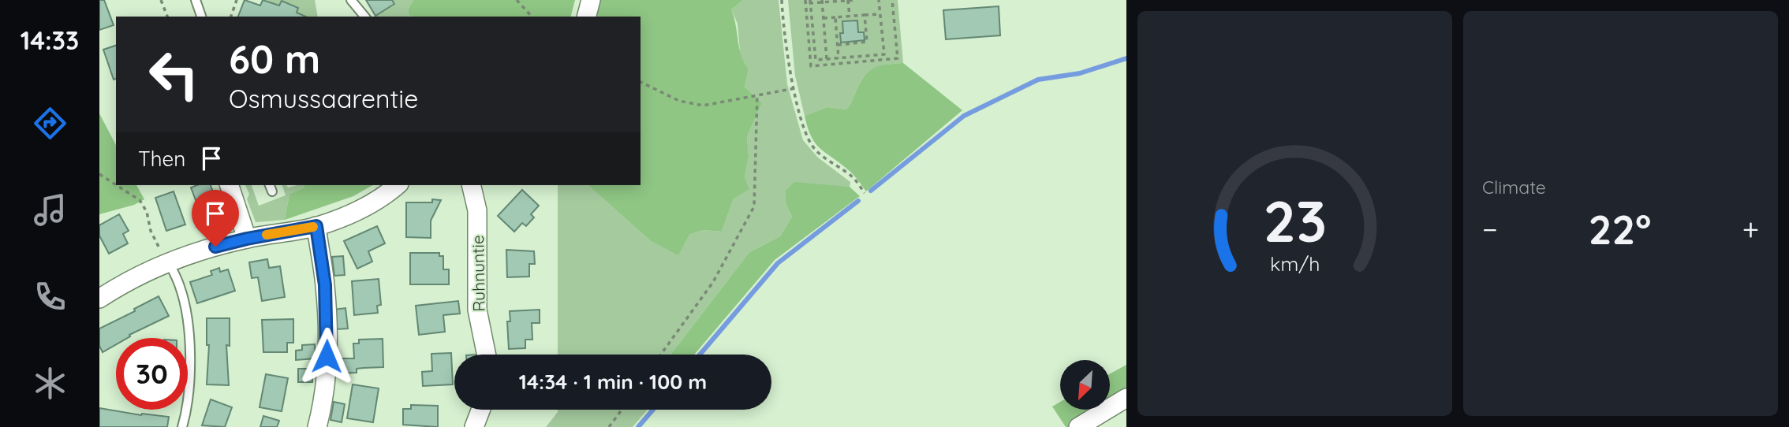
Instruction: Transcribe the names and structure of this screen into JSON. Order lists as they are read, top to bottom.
{
  "streets": {
    "street": ["Ruhnuntie"]
  },
  "north": "bottom left",
  "page": {
    "tabs": "14:33",
    "tile": "Climate",
    "turn": ["60 m", "Osmussaarentie"],
    "then": "Then",
    "heat": ["−", "22°", "+"],
    "limit": "30",
    "trip": "14:34 · 1 min · 100 m",
    "gauge": ["23", "km/h"]
  }
}
